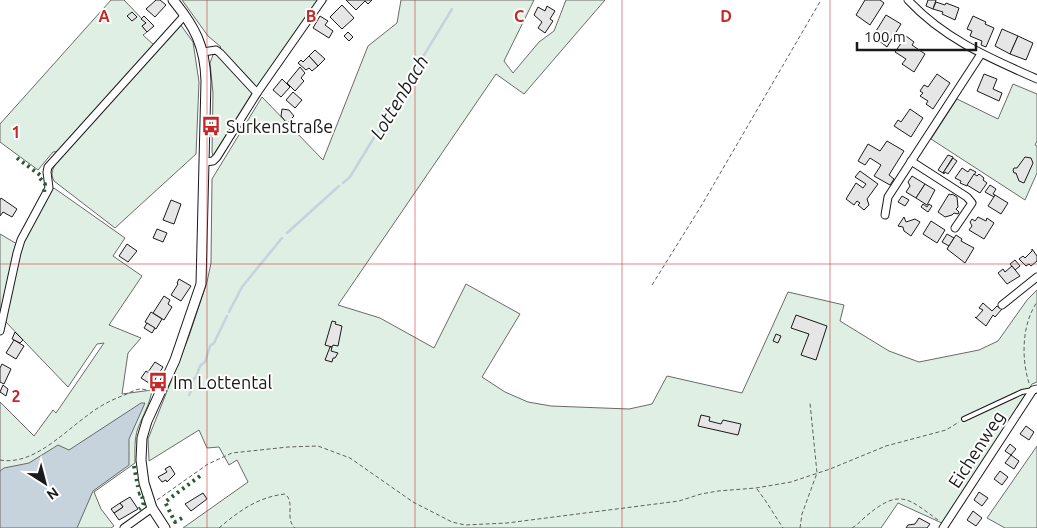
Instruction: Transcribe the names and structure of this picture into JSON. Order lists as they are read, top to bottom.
{
  "streets": {
    "street": ["Eichenweg"]
  },
  "water": ["Lottenbach"],
  "places": {
    "bus stop": ["Surkenstraße", "Im Lottental"]
  },
  "scale_bar": "100 m",
  "north": "bottom right",
  "grid": {
    "columns": [
      "A",
      "B",
      "C",
      "D"
    ],
    "rows": ["1", "2"]
  }
}
